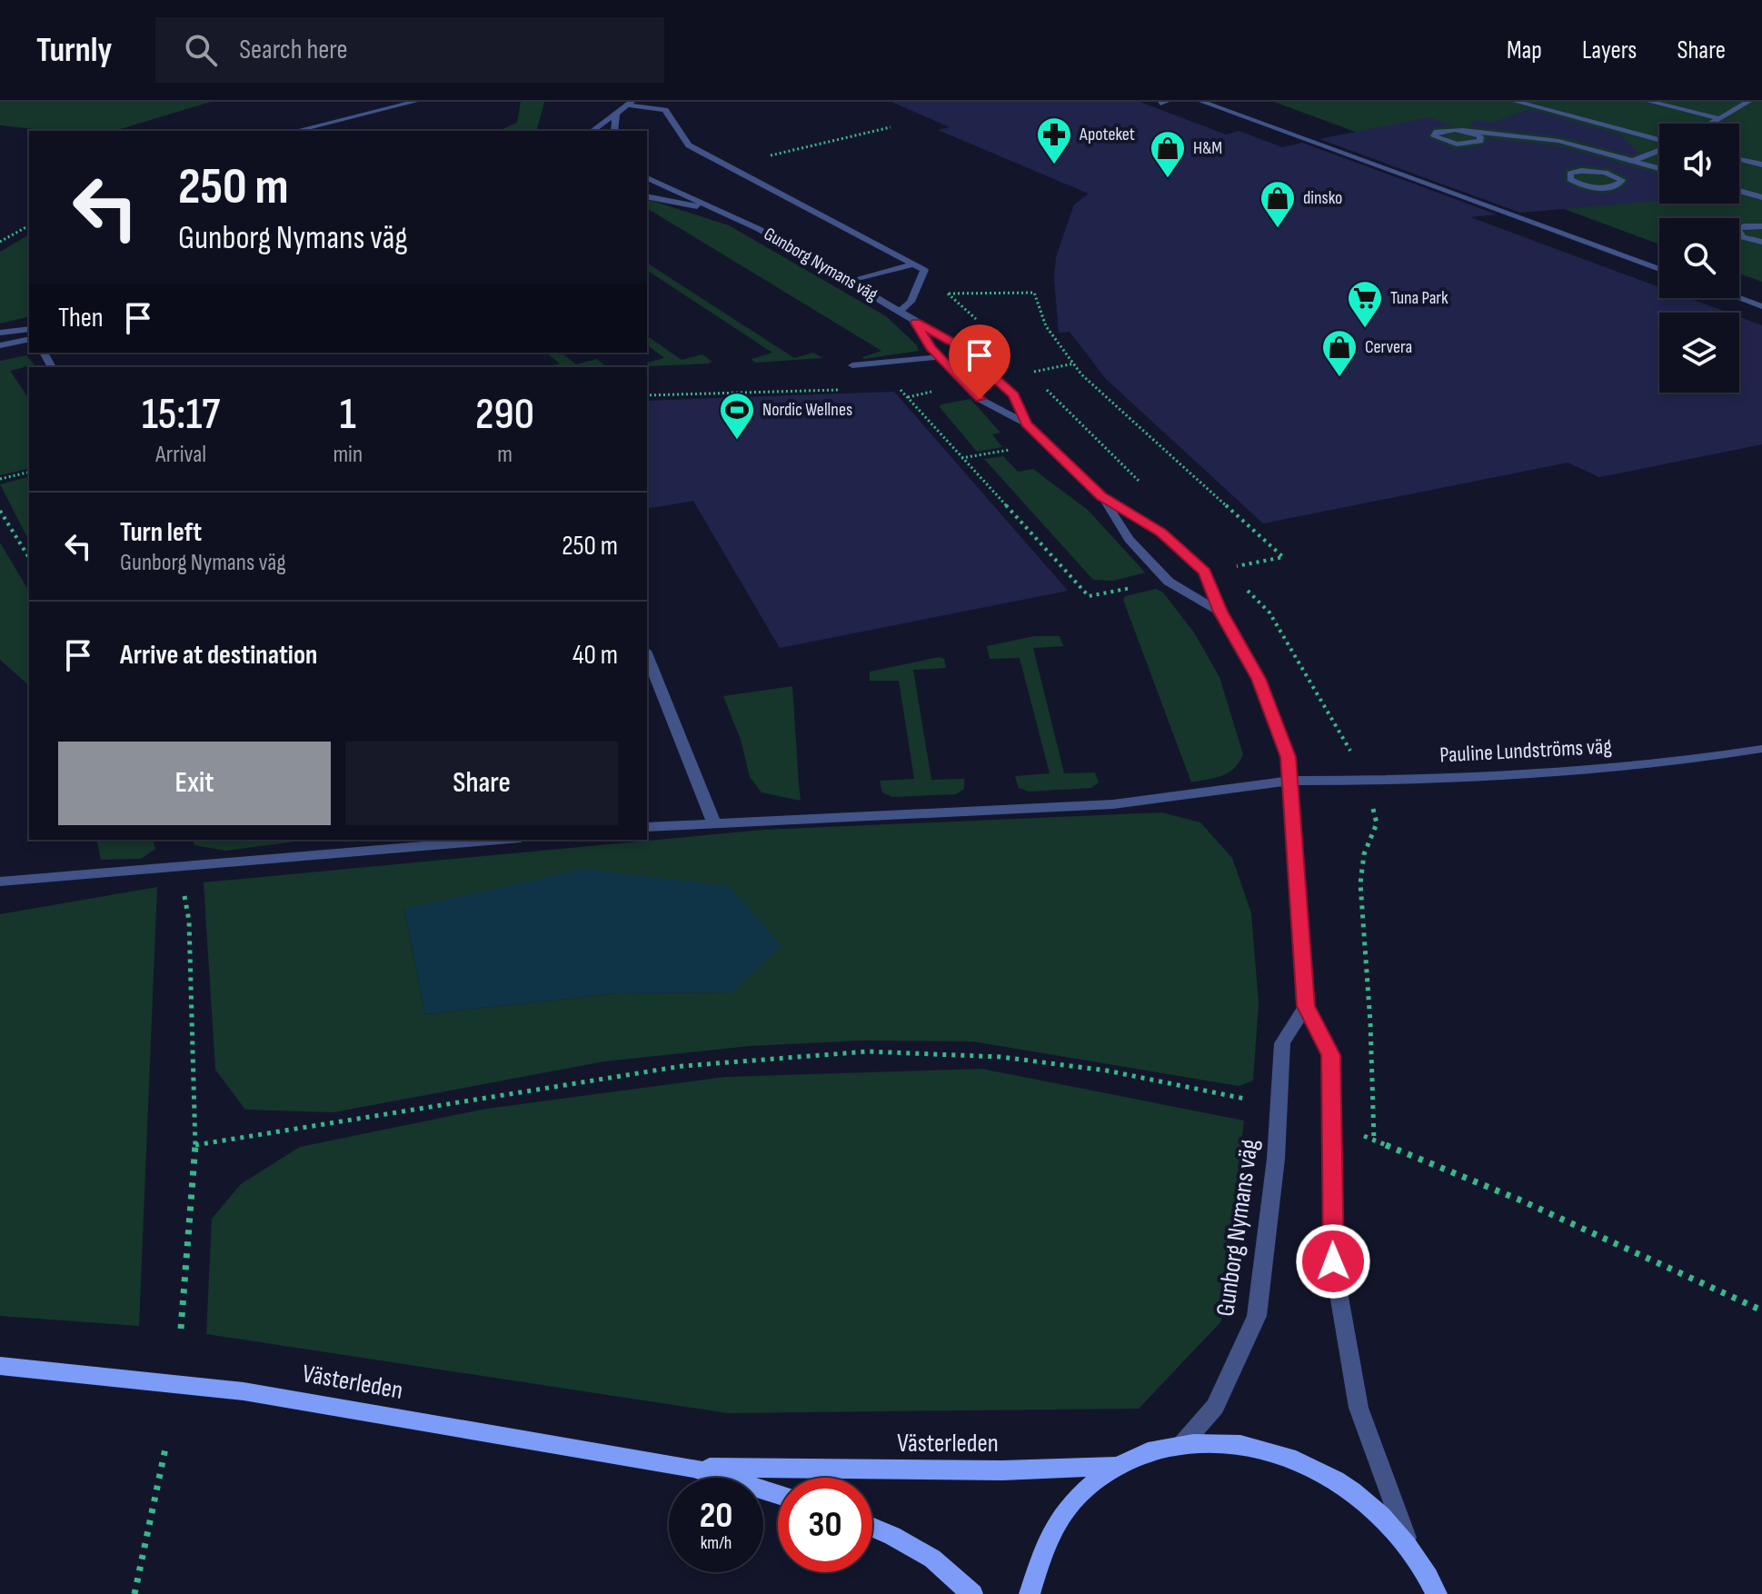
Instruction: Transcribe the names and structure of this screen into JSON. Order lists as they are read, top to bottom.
{
  "streets": {
    "main road": ["Västerleden"],
    "street": ["Gunborg Nymans väg", "Pauline Lundströms väg"]
  },
  "crossings": [
    ["Gunborg Nymans väg", "Pauline Lundströms väg"]
  ],
  "places": {
    "pharmacy": ["Apoteket"],
    "shop": ["H&M", "dinsko", "Cervera"],
    "supermarket": ["Tuna Park"],
    "sports": ["Nordic Wellnes"]
  },
  "page": {
    "header": "Turnly",
    "search": "Search here",
    "nav": ["Map", "Layers", "Share"],
    "turn": ["250 m", "Gunborg Nymans väg"],
    "then": "Then",
    "eta": [
      "15:17",
      "Arrival",
      "1",
      "min",
      "290",
      "m"
    ],
    "list": [
      {
        "name": "Turn left",
        "note": "Gunborg Nymans väg",
        "value": "250 m"
      },
      {
        "name": "Arrive at destination",
        "value": "40 m"
      }
    ],
    "buttons": ["Exit", "Share"],
    "speed": "20 km/h",
    "limit": "30"
  }
}
